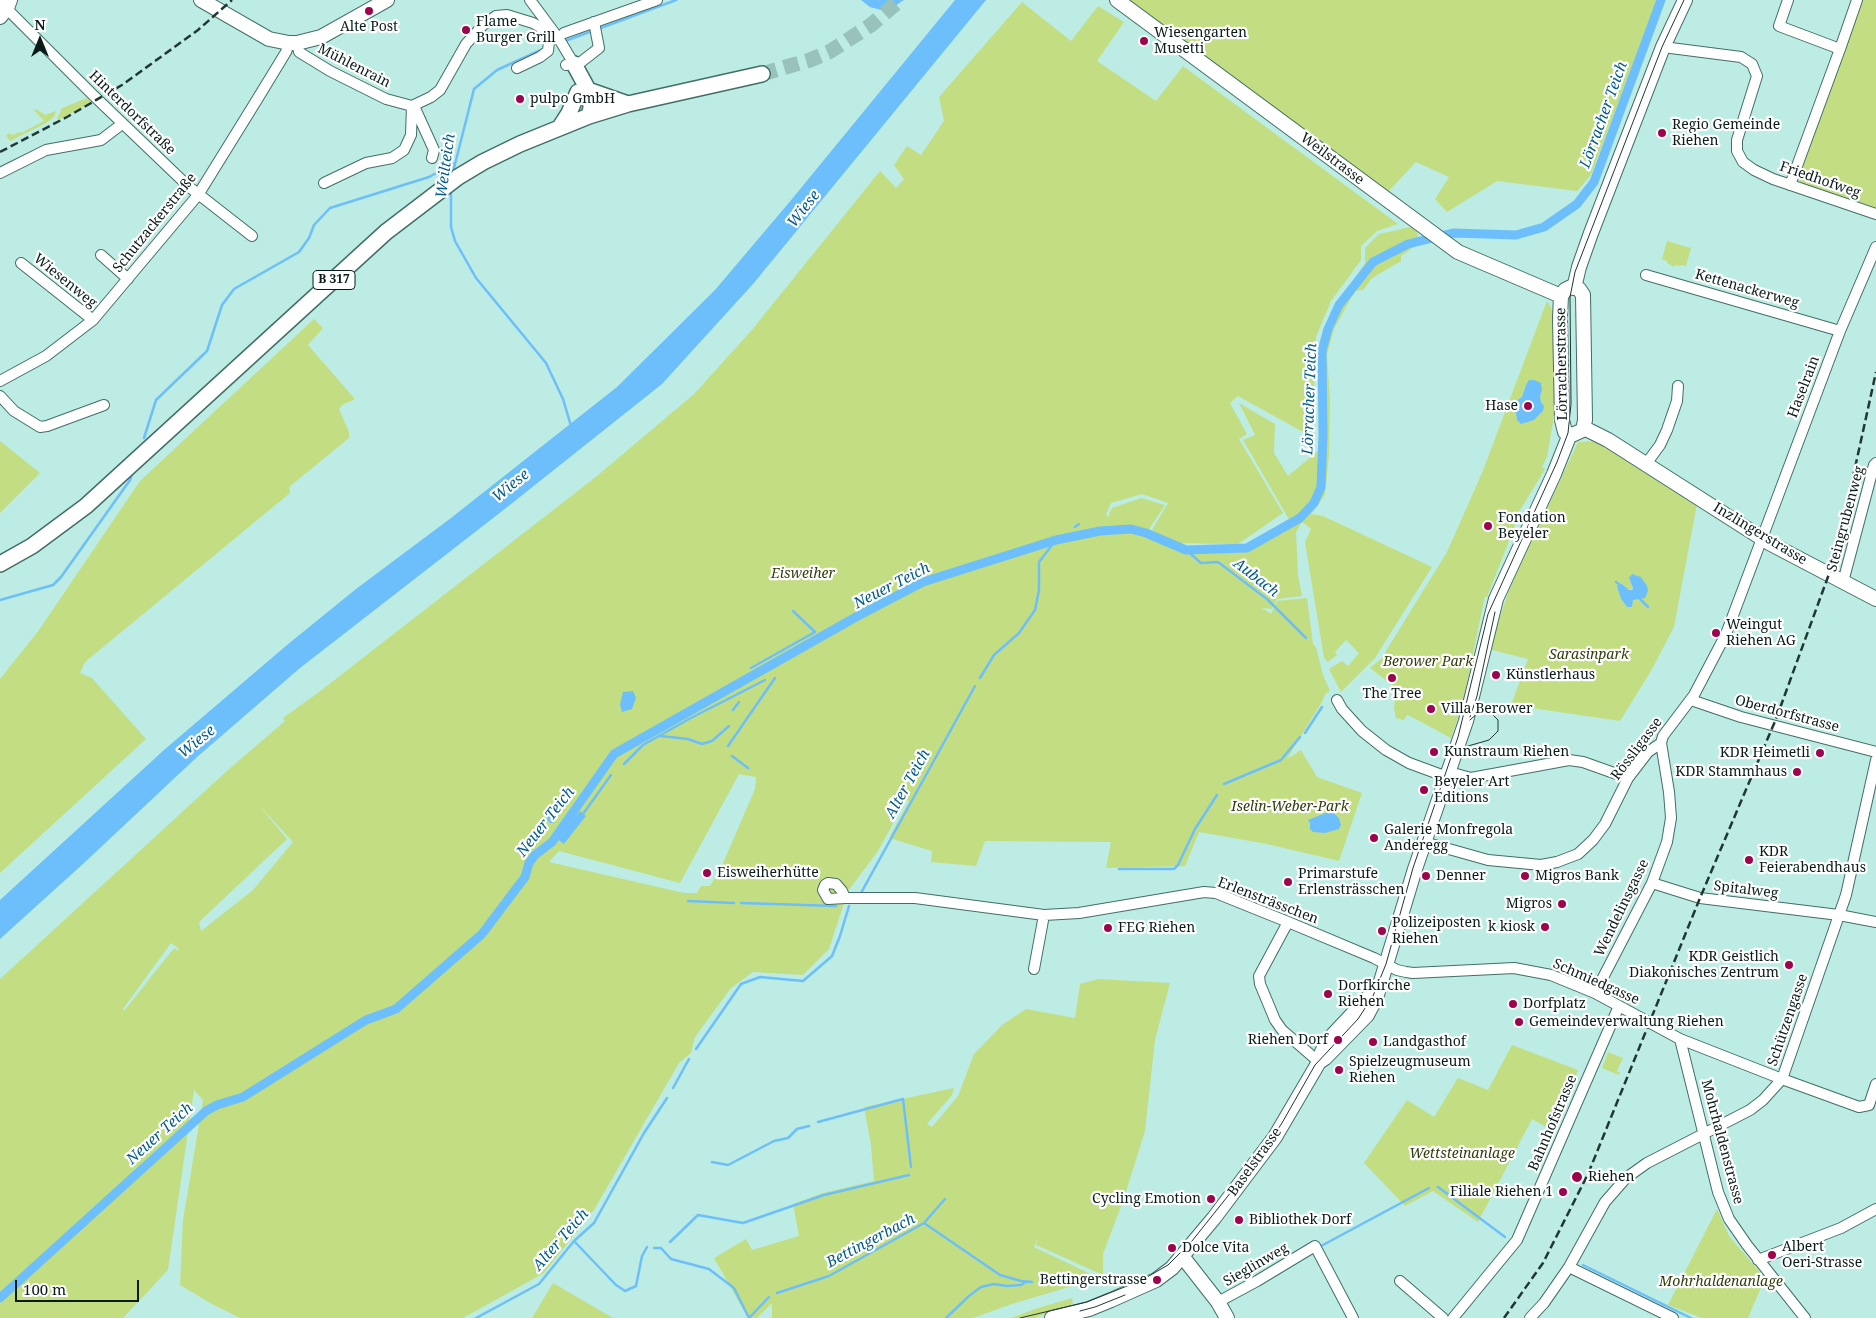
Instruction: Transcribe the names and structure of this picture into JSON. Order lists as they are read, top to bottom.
{
  "streets": {
    "main road": [
      "Weilstrasse",
      "B 317",
      "Lörracherstrasse",
      "Inzlingerstrasse",
      "Baselstrasse"
    ],
    "street": [
      "Mühlenrain",
      "Hinterdorfstraße",
      "Friedhofweg",
      "Schutzackerstraße",
      "Wiesenweg",
      "Kettenackerweg",
      "Haselrain",
      "Steingrubenweg",
      "Oberdorfstrasse",
      "Rössligasse",
      "Spitalweg",
      "Erlensträsschen",
      "Wendelinsgasse",
      "Schmiedgasse",
      "Schützengasse",
      "Bahnhofstrasse",
      "Mohrhaldenstrasse",
      "Sieglinweg"
    ]
  },
  "crossings": [
    ["Mühlenrain", "Schutzackerstraße"],
    ["Hinterdorfstraße", "Schutzackerstraße"],
    ["Weilstrasse", "Lörracherstrasse"],
    ["Friedhofweg", "Lörracherstrasse"],
    ["Schutzackerstraße", "Wiesenweg"],
    ["Kettenackerweg", "Haselrain"],
    ["Lörracherstrasse", "Inzlingerstrasse"],
    ["Lörracherstrasse", "Baselstrasse"],
    ["Haselrain", "Inzlingerstrasse"],
    ["Haselrain", "Rössligasse"],
    ["Steingrubenweg", "Inzlingerstrasse"],
    ["Inzlingerstrasse", "Rössligasse"],
    ["Oberdorfstrasse", "Rössligasse"],
    ["Rössligasse", "Wendelinsgasse"],
    ["Rössligasse", "Baselstrasse"],
    ["Spitalweg", "Wendelinsgasse"],
    ["Spitalweg", "Schützengasse"],
    ["Erlensträsschen", "Schmiedgasse"],
    ["Erlensträsschen", "Baselstrasse"],
    ["Wendelinsgasse", "Schmiedgasse"],
    ["Schmiedgasse", "Schützengasse"],
    ["Schmiedgasse", "Bahnhofstrasse"],
    ["Schmiedgasse", "Mohrhaldenstrasse"],
    ["Schmiedgasse", "Baselstrasse"],
    ["Schützengasse", "Mohrhaldenstrasse"]
  ],
  "water": [
    "Lörracher Teich",
    "Weilteich",
    "Wiese",
    "Aubach",
    "Neuer Teich",
    "Alter Teich",
    "Bettingerbach"
  ],
  "parks": [
    "Eisweiher",
    "Sarasinpark",
    "Berower Park",
    "Iselin-Weber-Park",
    "Wettsteinanlage",
    "Mohrhaldenanlage"
  ],
  "places": [
    "Alte Post",
    "Flame Burger Grill",
    "Wiesengarten Musetti",
    "pulpo GmbH",
    "Regio Gemeinde Riehen",
    "Hase",
    "Fondation Beyeler",
    "Weingut Riehen AG",
    "Künstlerhaus",
    "The Tree",
    "Villa Berower",
    "Kunstraum Riehen",
    "KDR Heimetli",
    "KDR Stammhaus",
    "Beyeler Art Editions",
    "Galerie Monfregola Anderegg",
    "KDR Feierabendhaus",
    "Eisweiherhütte",
    "Denner",
    "Migros Bank",
    "Primarstufe Erlensträsschen",
    "Migros",
    "k kiosk",
    "FEG Riehen",
    "Polizeiposten Riehen",
    "KDR Geistlich Diakonisches Zentrum",
    "Dorfkirche Riehen",
    "Dorfplatz",
    "Gemeindeverwaltung Riehen",
    "Riehen Dorf",
    "Landgasthof",
    "Spielzeugmuseum Riehen",
    "Riehen",
    "Filiale Riehen 1",
    "Cycling Emotion",
    "Bibliothek Dorf",
    "Dolce Vita",
    "Albert Oeri-Strasse",
    "Bettingerstrasse"
  ],
  "scale_bar": "100 m",
  "north": "top"
}
